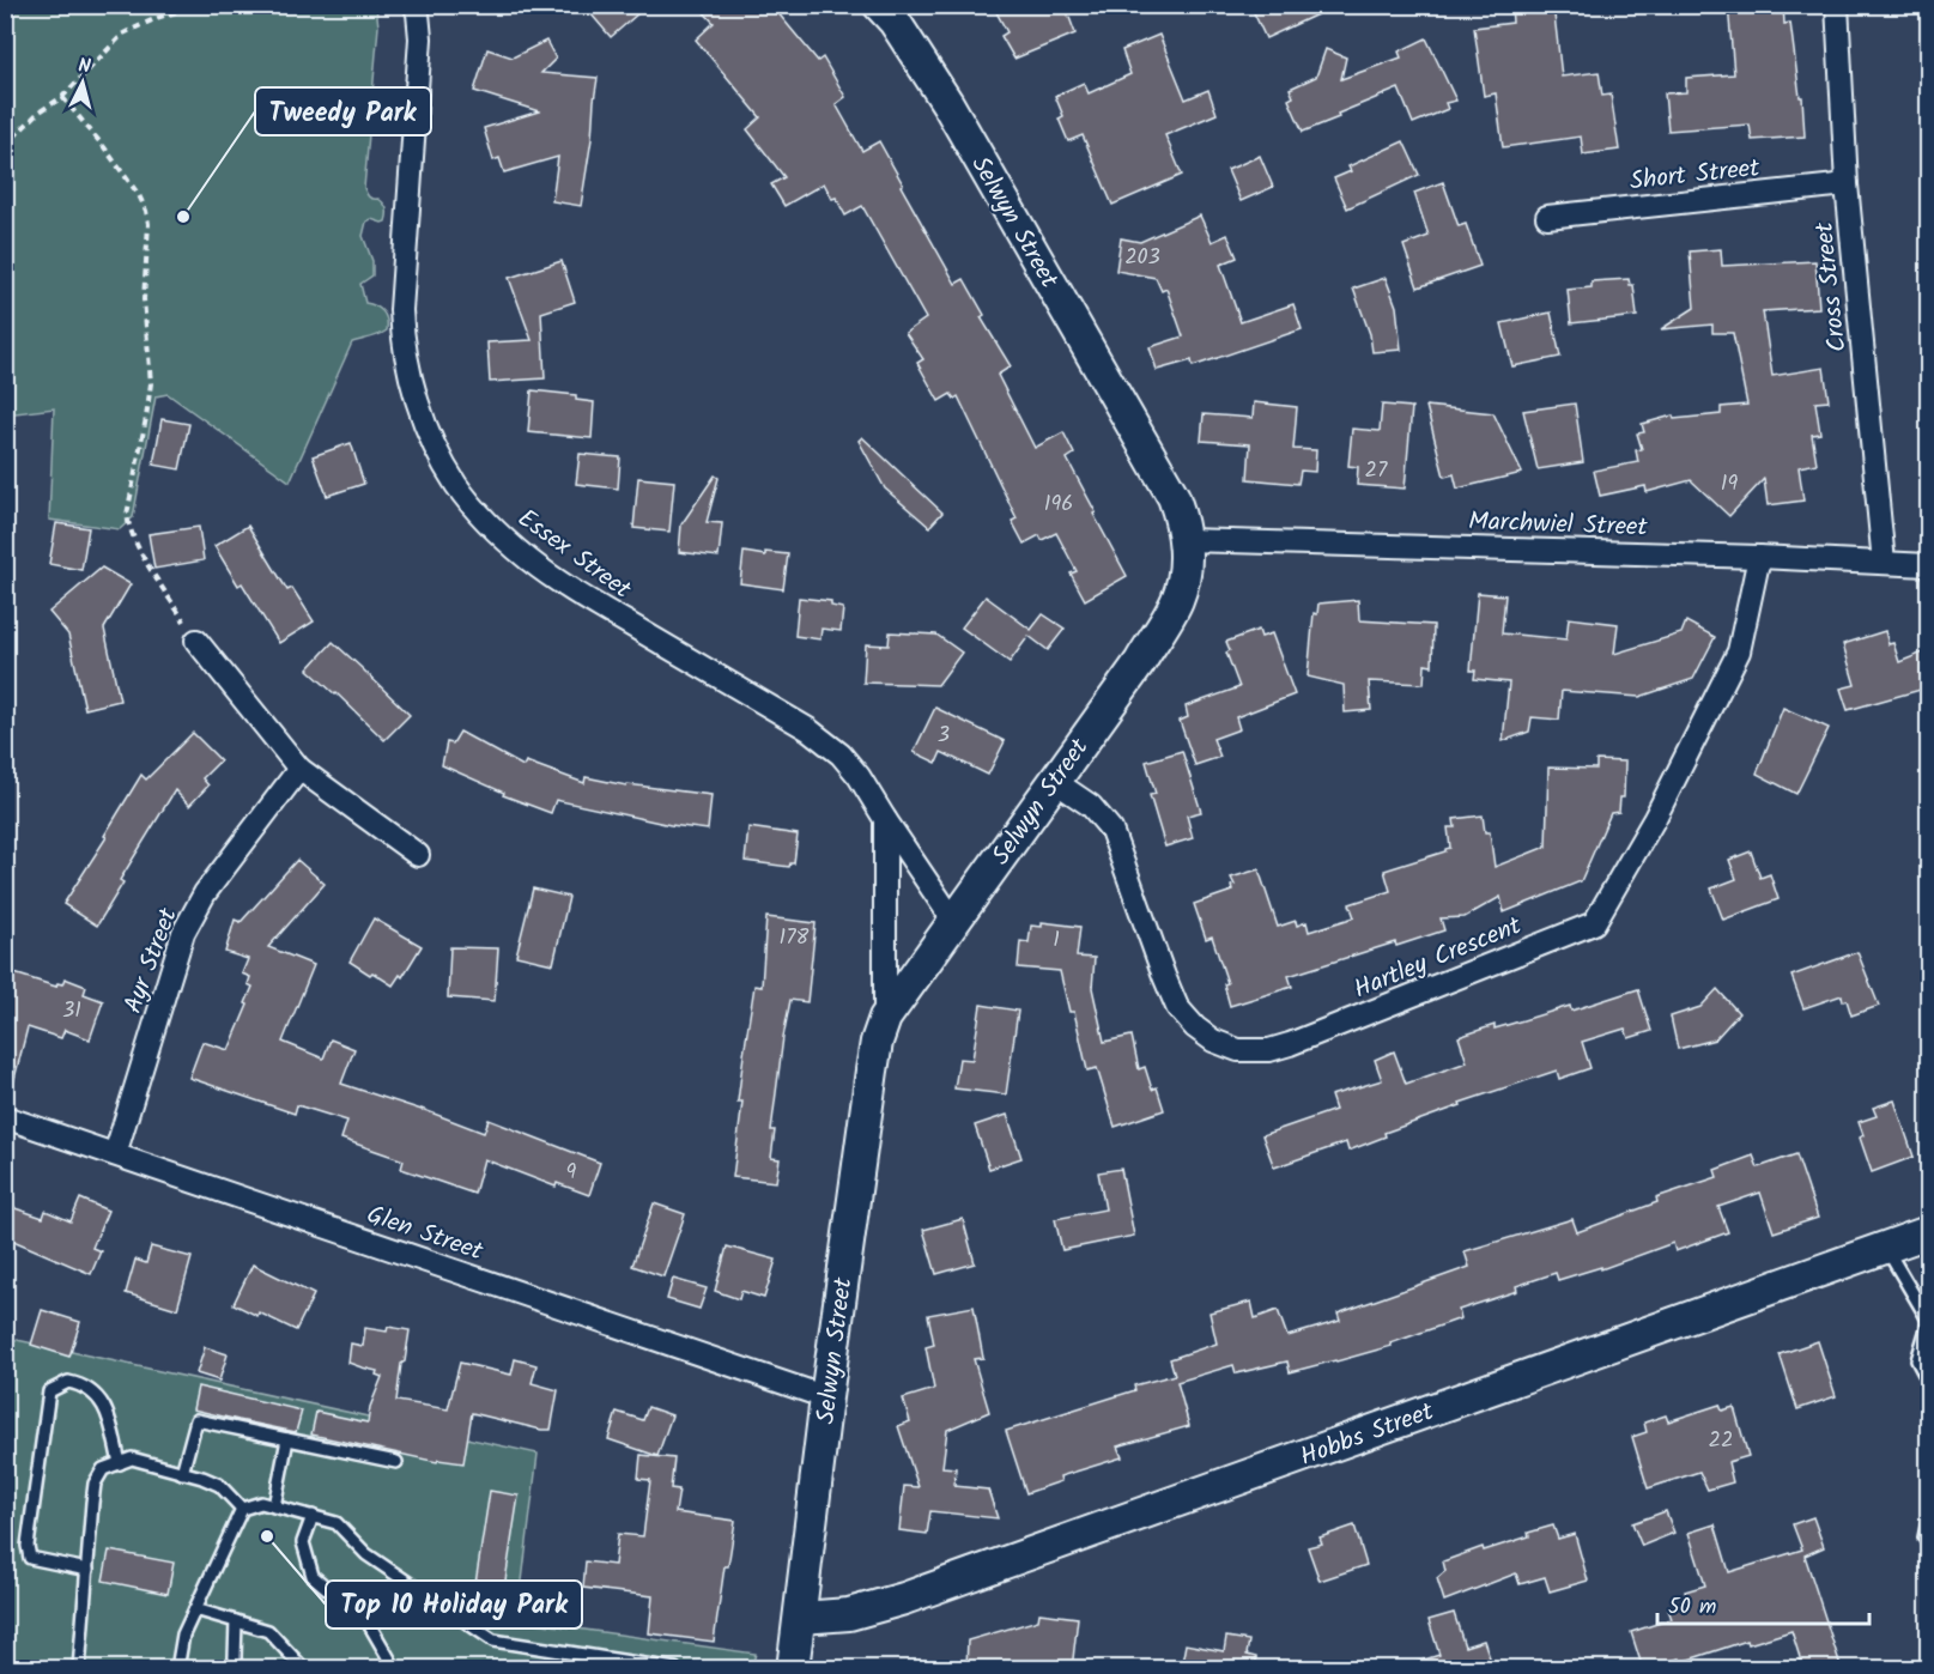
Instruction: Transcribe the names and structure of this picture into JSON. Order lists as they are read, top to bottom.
{
  "streets": {
    "street": [
      "Short Street",
      "Selwyn Street",
      "Cross Street",
      "Marchwiel Street",
      "Essex Street",
      "Hartley Crescent",
      "Ayr Street",
      "Glen Street",
      "Hobbs Street"
    ]
  },
  "crossings": [
    ["Short Street", "Cross Street"],
    ["Selwyn Street", "Marchwiel Street"],
    ["Selwyn Street", "Essex Street"],
    ["Selwyn Street", "Hartley Crescent"],
    ["Selwyn Street", "Glen Street"],
    ["Selwyn Street", "Hobbs Street"],
    ["Cross Street", "Marchwiel Street"],
    ["Marchwiel Street", "Hartley Crescent"],
    ["Ayr Street", "Glen Street"]
  ],
  "places": ["Tweedy Park", "Top 10 Holiday Park"],
  "house_numbers": [
    "203",
    "27",
    "19",
    "196",
    "3",
    "178",
    "1",
    "31",
    "9",
    "22"
  ],
  "scale_bar": "50 m",
  "north": "top"
}
